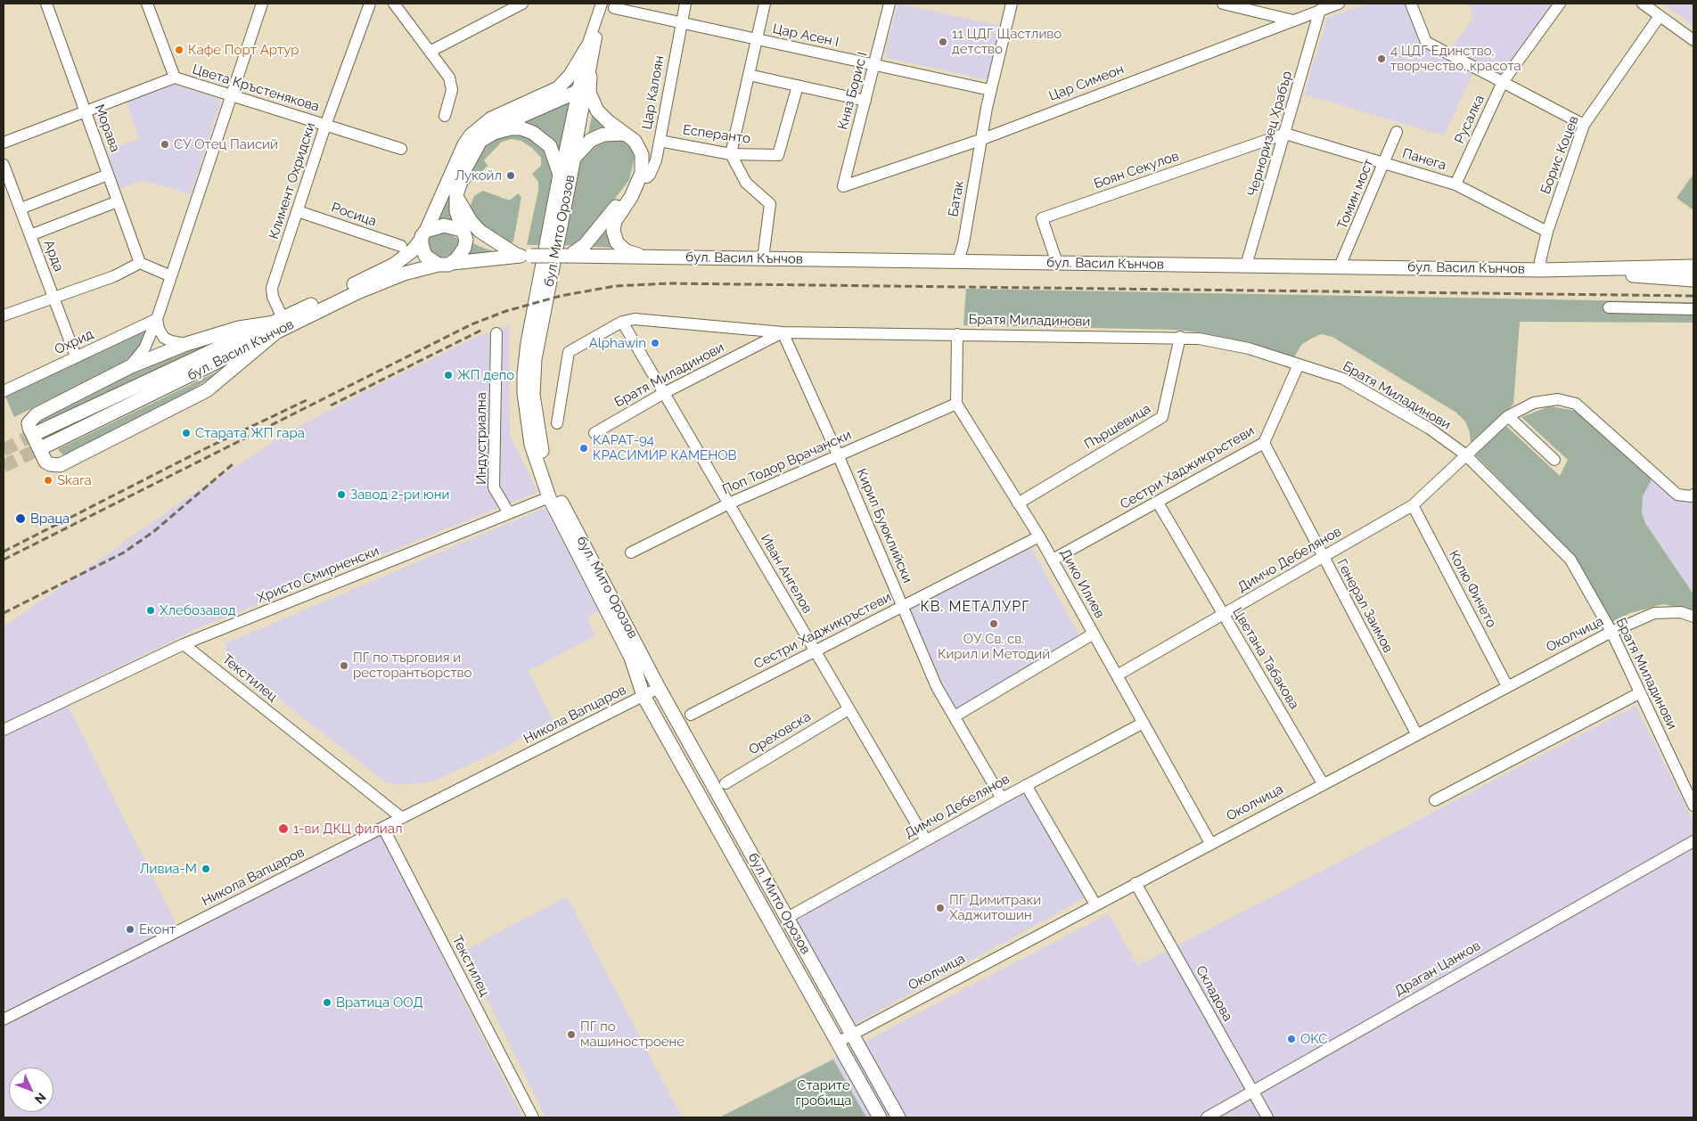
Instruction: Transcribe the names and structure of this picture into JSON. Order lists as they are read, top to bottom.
{
  "streets": {
    "main road": ["бул. Мито Орозов", "бул. Васил Кънчов"],
    "street": [
      "Цар Асен I",
      "Цар Симеон",
      "Цвета Кръстенякова",
      "Княз Борис I",
      "Цар Калоян",
      "Русалка",
      "Морава",
      "Черноризец Храбър",
      "Есперанто",
      "Борис Коцев",
      "Панега",
      "Боян Секулов",
      "Климент Охридски",
      "Томин мост",
      "Батак",
      "Росица",
      "Арда",
      "Братя Миладинови",
      "Охрид",
      "Пършевица",
      "Индустриална",
      "Поп Тодор Врачански",
      "Сестри Хаджикръстеви",
      "Кирил Буюклийски",
      "Димчо Дебелянов",
      "Иван Ангелов",
      "Христо Смирненски",
      "Дико Илиев",
      "Колю Фичето",
      "Генерал Заимов",
      "Околчица",
      "Цветана Табакова",
      "Текстилец",
      "Никола Вапцаров",
      "Ореховска",
      "Драган Цанков",
      "Складова"
    ]
  },
  "crossings": [
    ["Цар Асен I", "Княз Борис I"],
    ["Цар Асен I", "Цар Калоян"],
    ["Цар Асен I", "Батак"],
    ["Цар Симеон", "Княз Борис I"],
    ["Цар Симеон", "Черноризец Храбър"],
    ["Цар Симеон", "Батак"],
    ["Цвета Кръстенякова", "Морава"],
    ["Цвета Кръстенякова", "Климент Охридски"],
    ["Цар Калоян", "Есперанто"],
    ["Русалка", "Панега"],
    ["Черноризец Храбър", "Панега"],
    ["Черноризец Храбър", "Боян Секулов"],
    ["Черноризец Храбър", "бул. Васил Кънчов"],
    ["Борис Коцев", "Панега"],
    ["Борис Коцев", "бул. Васил Кънчов"],
    ["Панега", "Боян Секулов"],
    ["Панега", "Томин мост"],
    ["Боян Секулов", "бул. Васил Кънчов"],
    ["Климент Охридски", "Росица"],
    ["Климент Охридски", "бул. Васил Кънчов"],
    ["Томин мост", "бул. Васил Кънчов"],
    ["Батак", "бул. Васил Кънчов"],
    ["бул. Мито Орозов", "Димчо Дебелянов"],
    ["бул. Мито Орозов", "Христо Смирненски"],
    ["бул. Мито Орозов", "Околчица"],
    ["бул. Мито Орозов", "Никола Вапцаров"],
    ["Арда", "Охрид"],
    ["Братя Миладинови", "Пършевица"],
    ["Братя Миладинови", "Сестри Хаджикръстеви"],
    ["Братя Миладинови", "Кирил Буюклийски"],
    ["Братя Миладинови", "Димчо Дебелянов"],
    ["Братя Миладинови", "Иван Ангелов"],
    ["Братя Миладинови", "Околчица"],
    ["Пършевица", "Дико Илиев"],
    ["Индустриална", "Христо Смирненски"],
    ["Поп Тодор Врачански", "Кирил Буюклийски"],
    ["Поп Тодор Врачански", "Иван Ангелов"],
    ["Поп Тодор Врачански", "Дико Илиев"],
    ["Сестри Хаджикръстеви", "Кирил Буюклийски"],
    ["Сестри Хаджикръстеви", "Иван Ангелов"],
    ["Сестри Хаджикръстеви", "Дико Илиев"],
    ["Сестри Хаджикръстеви", "Генерал Заимов"],
    ["Сестри Хаджикръстеви", "Цветана Табакова"],
    ["Кирил Буюклийски", "Димчо Дебелянов"],
    ["Димчо Дебелянов", "Иван Ангелов"],
    ["Димчо Дебелянов", "Дико Илиев"],
    ["Димчо Дебелянов", "Колю Фичето"],
    ["Димчо Дебелянов", "Генерал Заимов"],
    ["Димчо Дебелянов", "Цветана Табакова"],
    ["Иван Ангелов", "Ореховска"],
    ["Христо Смирненски", "Текстилец"],
    ["Дико Илиев", "Околчица"],
    ["Колю Фичето", "Околчица"],
    ["Генерал Заимов", "Околчица"],
    ["Околчица", "Цветана Табакова"],
    ["Околчица", "Складова"],
    ["Текстилец", "Никола Вапцаров"],
    ["Драган Цанков", "Складова"]
  ],
  "districts": ["КВ. МЕТАЛУРГ"],
  "parks": ["Старите гробища"],
  "places": [
    "11 ЦДГ Щастливо детство",
    "Кафе Порт Артур",
    "4 ЦДГ Единство, творчество, красота",
    "СУ Отец Паисий",
    "Лукойл",
    "Alphawin",
    "ЖП депо",
    "Старата ЖП гара",
    "КАРАТ-94 КРАСИМИР КАМЕНОВ",
    "Skara",
    "Завод 2-ри юни",
    "Враца",
    "Хлебозавод",
    "ОУ Св. св. Кирил и Методий",
    "ПГ по търговия и ресторантьорство",
    "1-ви ДКЦ филиал",
    "Ливиа-М",
    "ПГ Димитраки Хаджитошин",
    "Еконт",
    "Вратица ООД",
    "ПГ по машиностроене",
    "OKC"
  ],
  "north": "bottom right"
}
